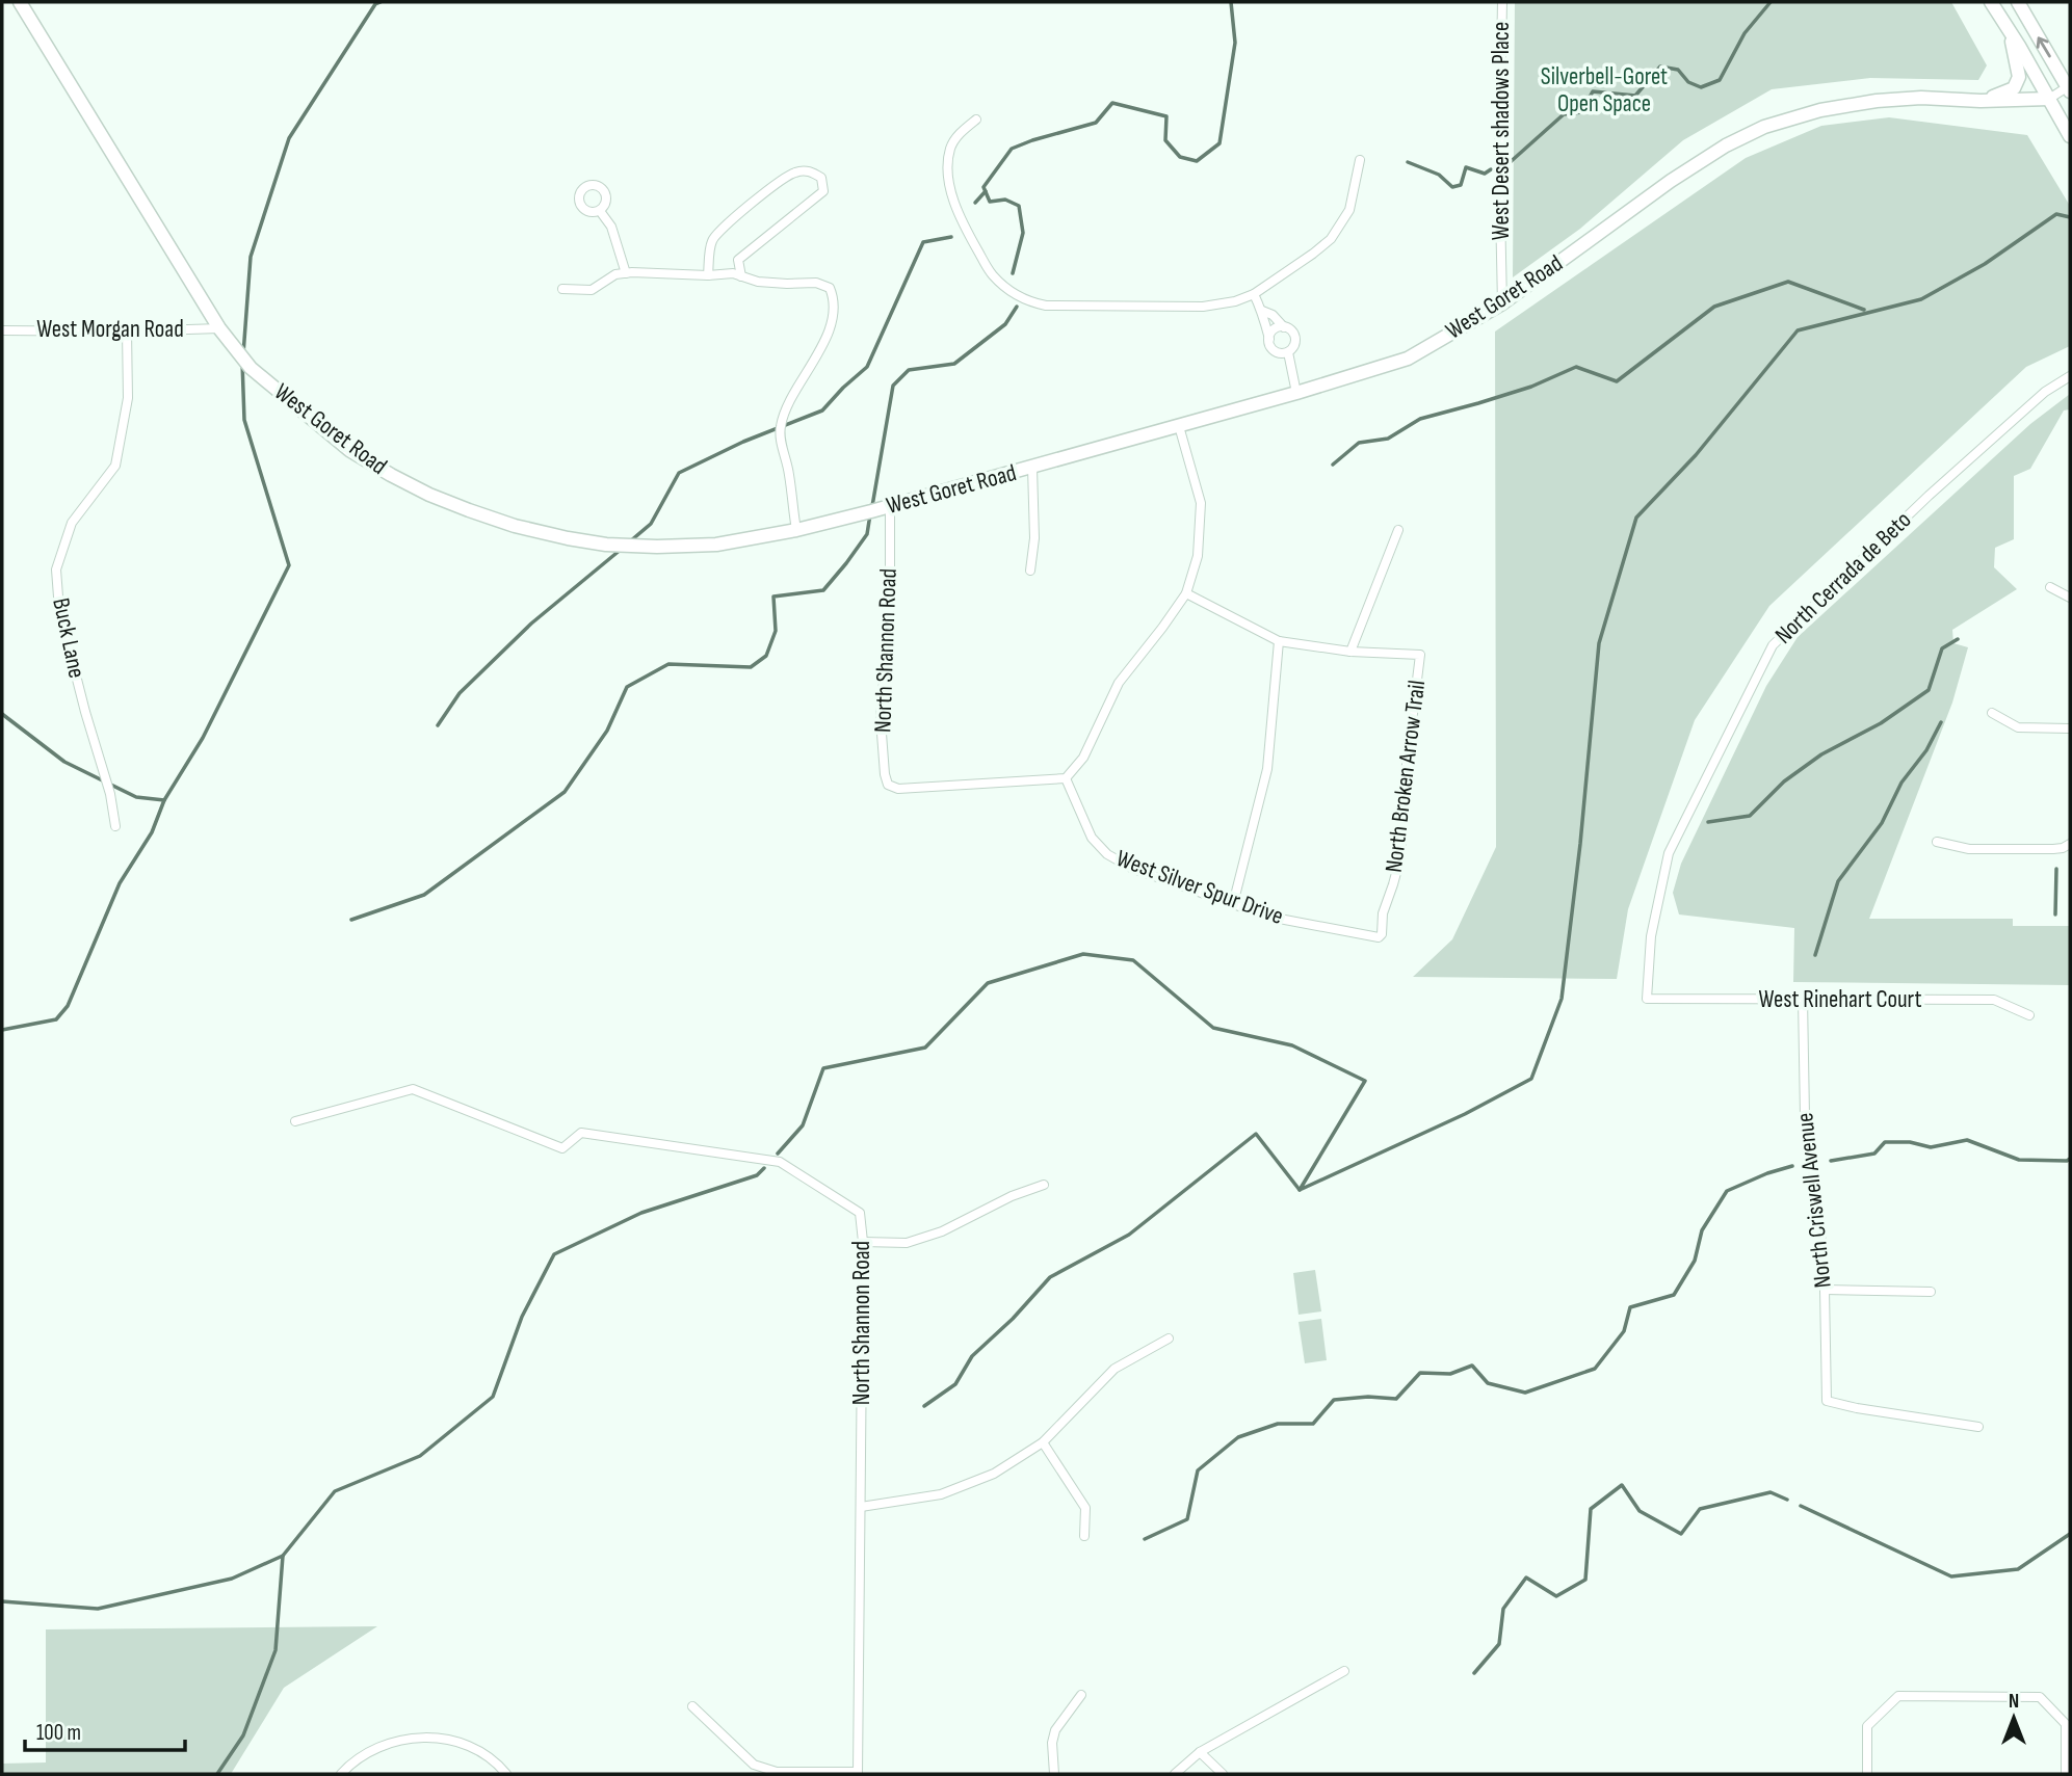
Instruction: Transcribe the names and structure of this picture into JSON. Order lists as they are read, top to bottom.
{
  "streets": {
    "street": [
      "West Desert shadows Place",
      "West Goret Road",
      "West Morgan Road",
      "North Cerrada de Beto",
      "Buck Lane",
      "North Shannon Road",
      "North Broken Arrow Trail",
      "West Silver Spur Drive",
      "West Rinehart Court",
      "North Criswell Avenue"
    ]
  },
  "crossings": [
    ["West Desert shadows Place", "West Goret Road"],
    ["West Goret Road", "West Morgan Road"],
    ["West Goret Road", "North Shannon Road"],
    ["West Morgan Road", "Buck Lane"],
    ["North Cerrada de Beto", "West Rinehart Court"],
    ["North Shannon Road", "West Silver Spur Drive"],
    ["North Broken Arrow Trail", "West Silver Spur Drive"],
    ["West Rinehart Court", "North Criswell Avenue"]
  ],
  "parks": ["Silverbell-Goret Open Space"],
  "scale_bar": "100 m",
  "north": "top"
}
